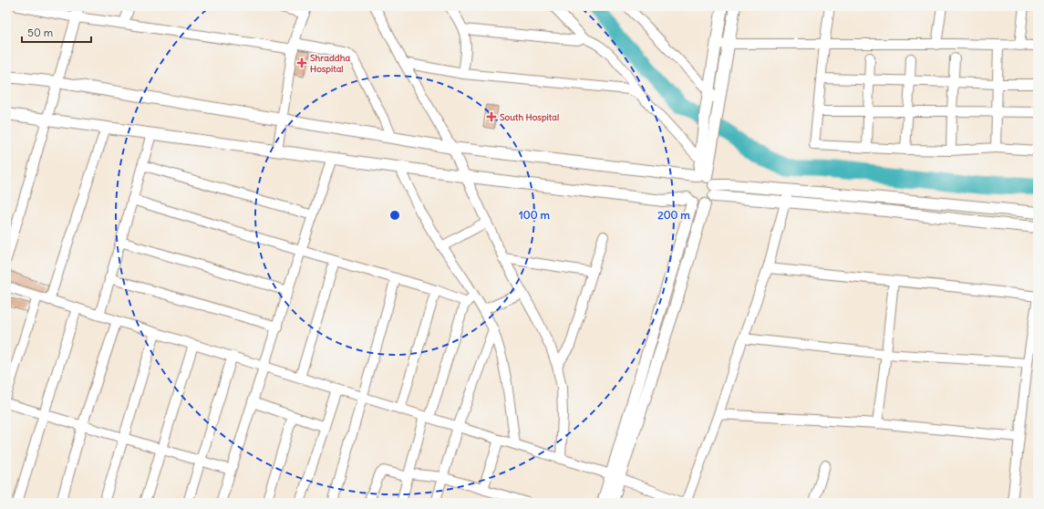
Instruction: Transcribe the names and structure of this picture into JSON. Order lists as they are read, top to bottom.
{
  "places": {
    "health": ["Shraddha Hospital", "South Hospital"]
  },
  "scale_bar": "50 m",
  "rings": ["100 m", "200 m"]
}
